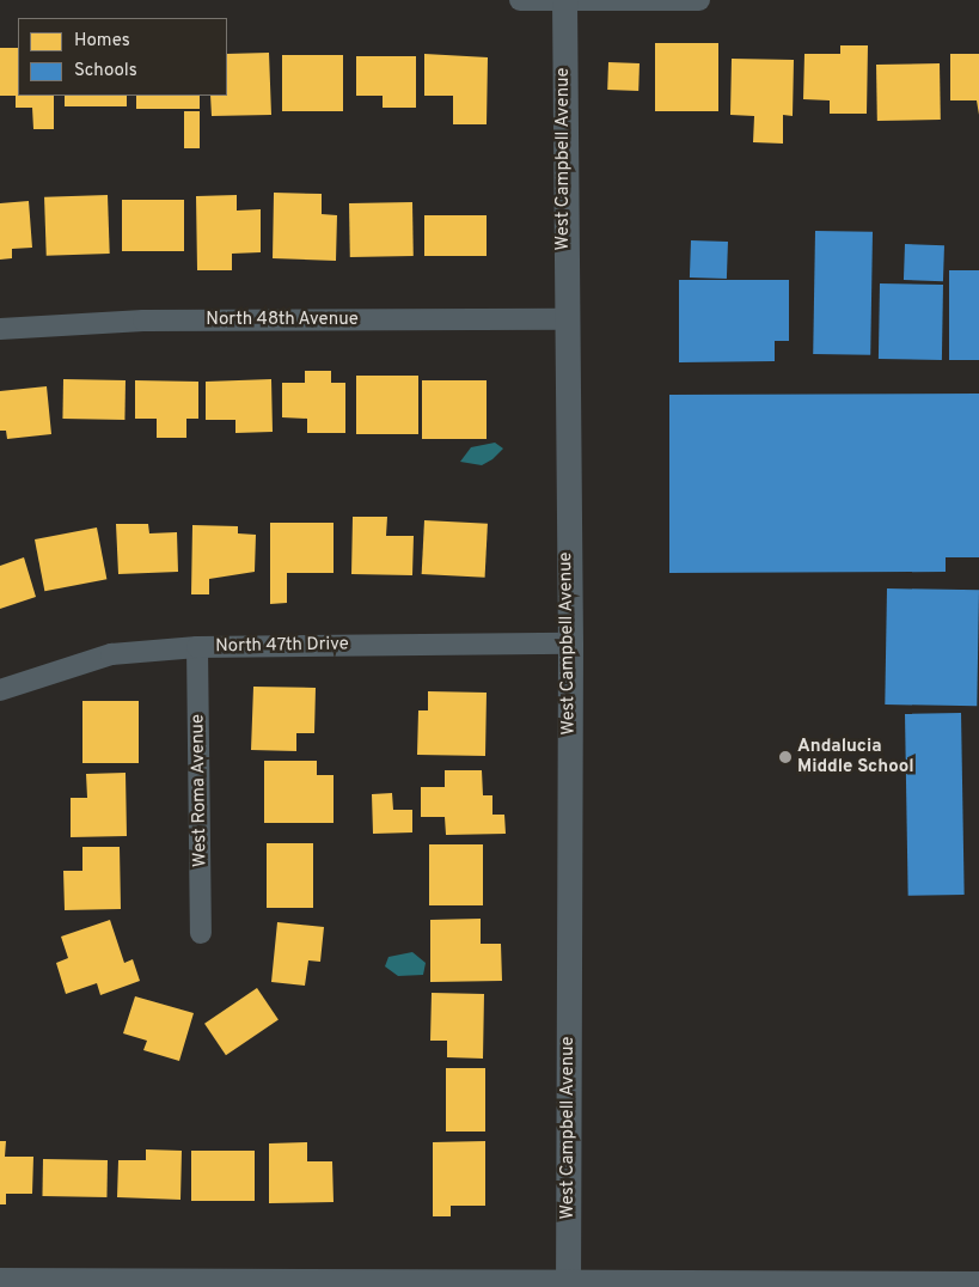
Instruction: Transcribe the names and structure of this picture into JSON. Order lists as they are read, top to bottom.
{
  "streets": {
    "street": [
      "West Campbell Avenue",
      "North 48th Avenue",
      "North 47th Drive",
      "West Roma Avenue"
    ]
  },
  "crossings": [
    ["West Campbell Avenue", "North 48th Avenue"],
    ["West Campbell Avenue", "North 47th Drive"],
    ["North 47th Drive", "West Roma Avenue"]
  ],
  "places": ["Andalucia Middle School"],
  "legend": ["Homes", "Schools"]
}
